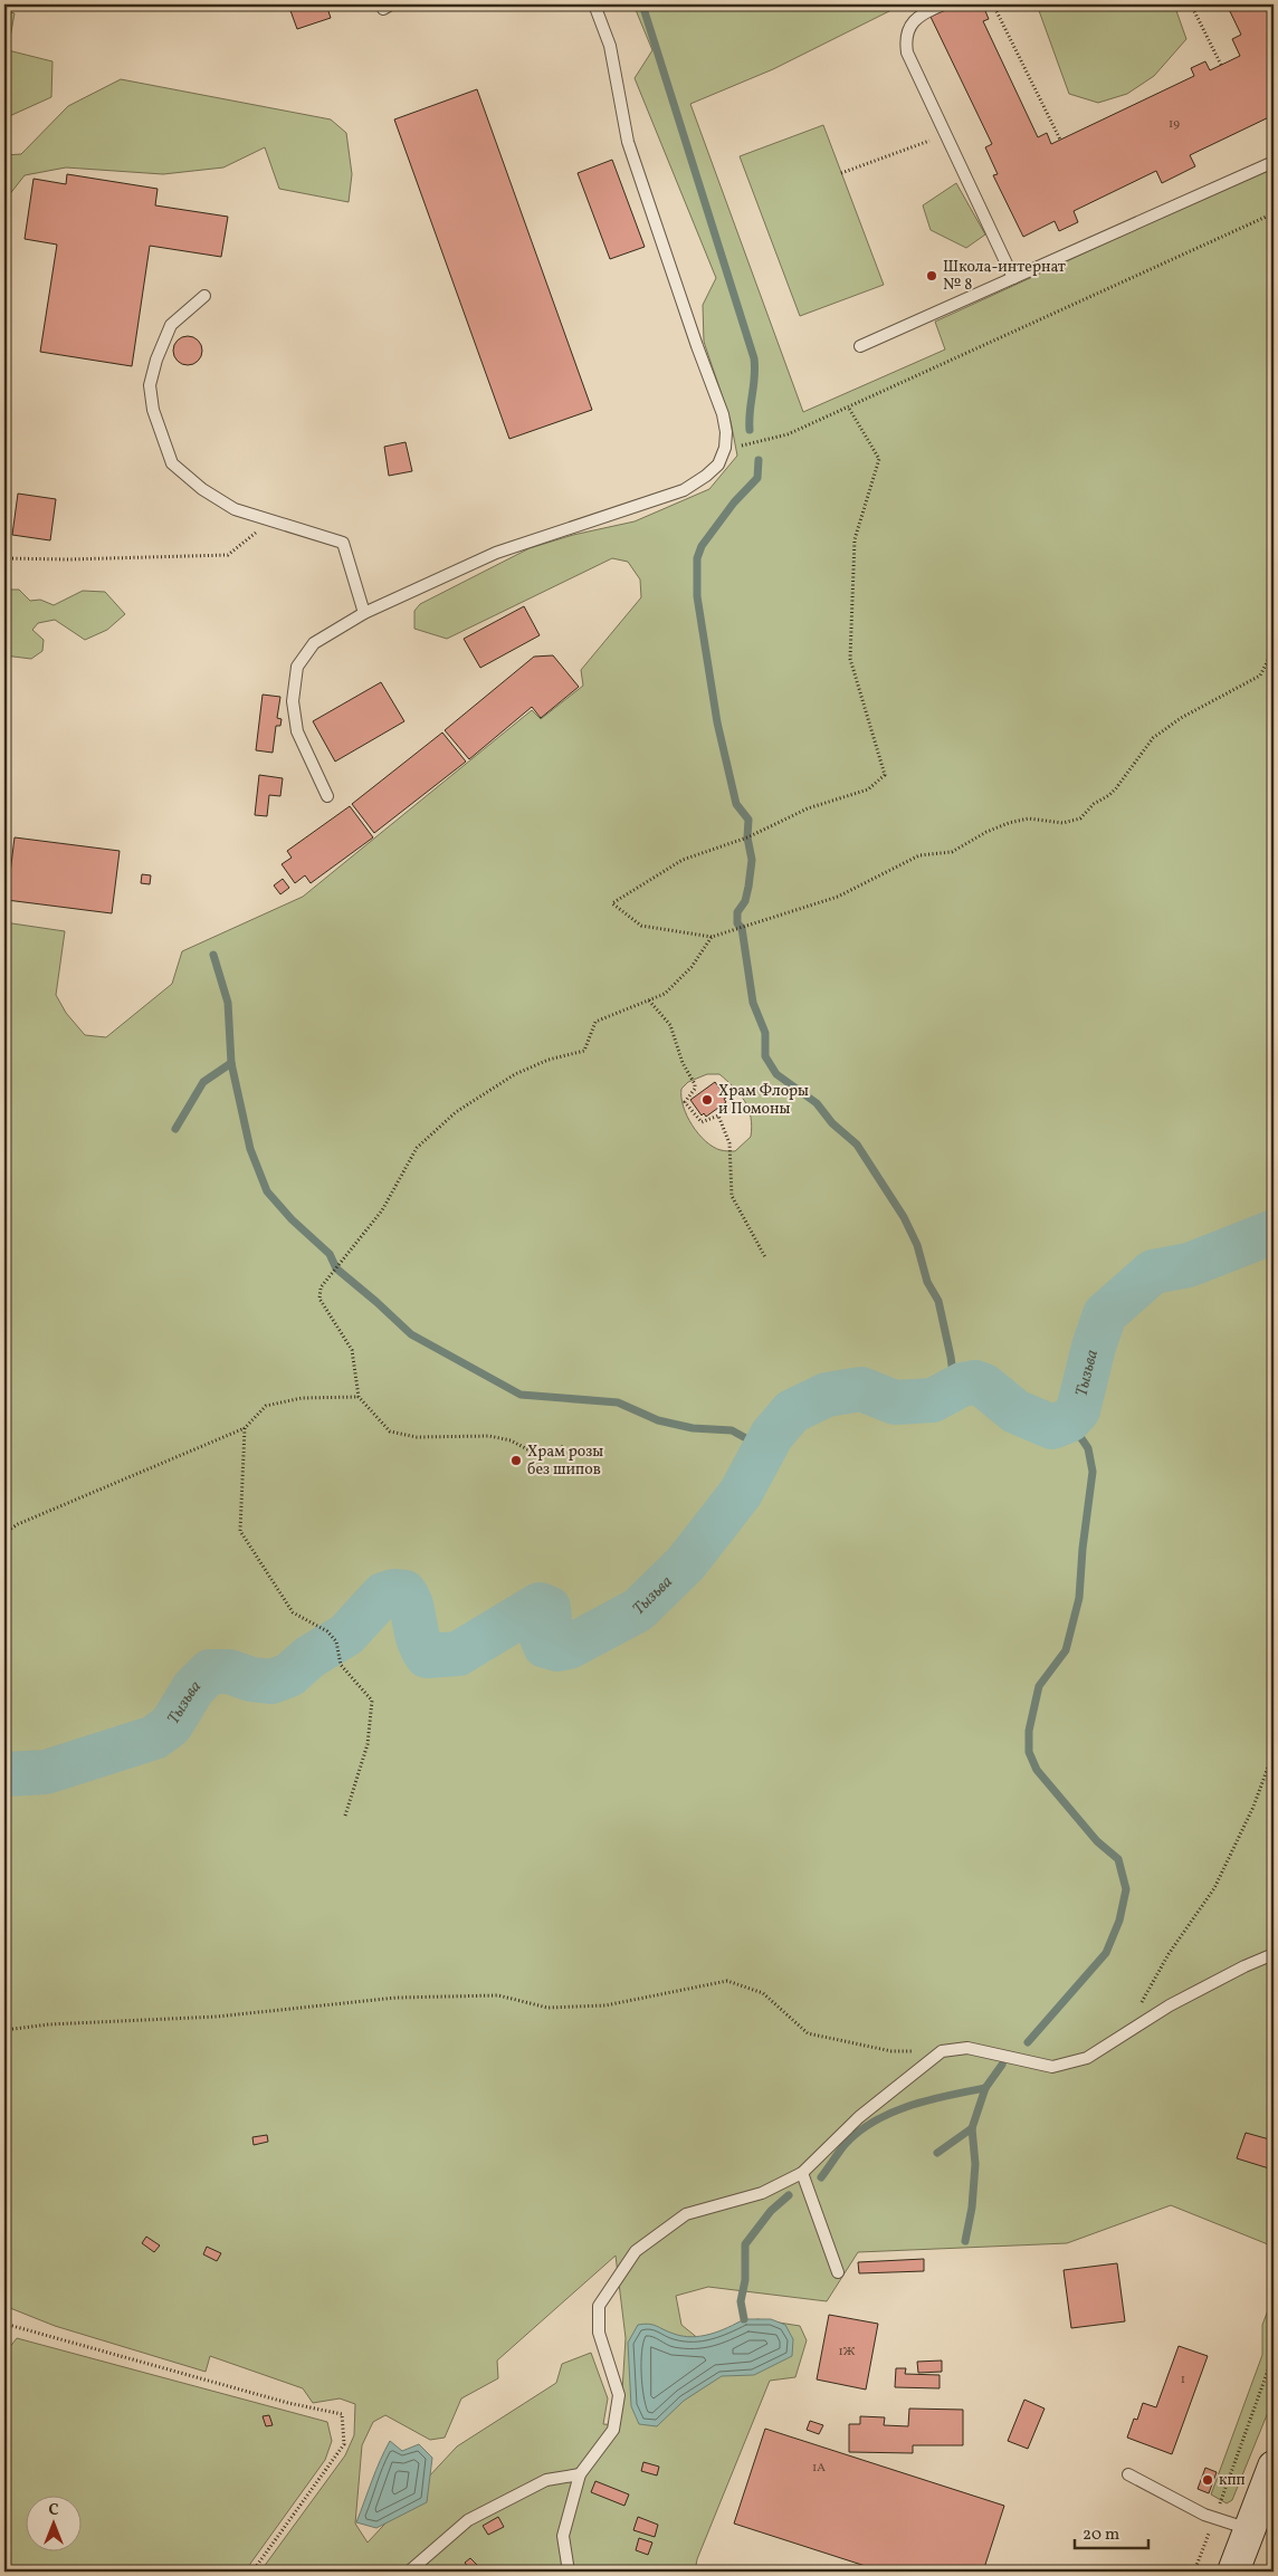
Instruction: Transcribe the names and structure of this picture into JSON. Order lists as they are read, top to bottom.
{
  "water": ["Тызьва"],
  "places": [
    "Школа-интернат № 8",
    "Храм Флоры и Помоны",
    "Храм розы без шипов",
    "кпп"
  ],
  "house_numbers": [
    "19",
    "1Ж",
    "1",
    "1А"
  ],
  "scale_bar": "20 m",
  "north": "top"
}
